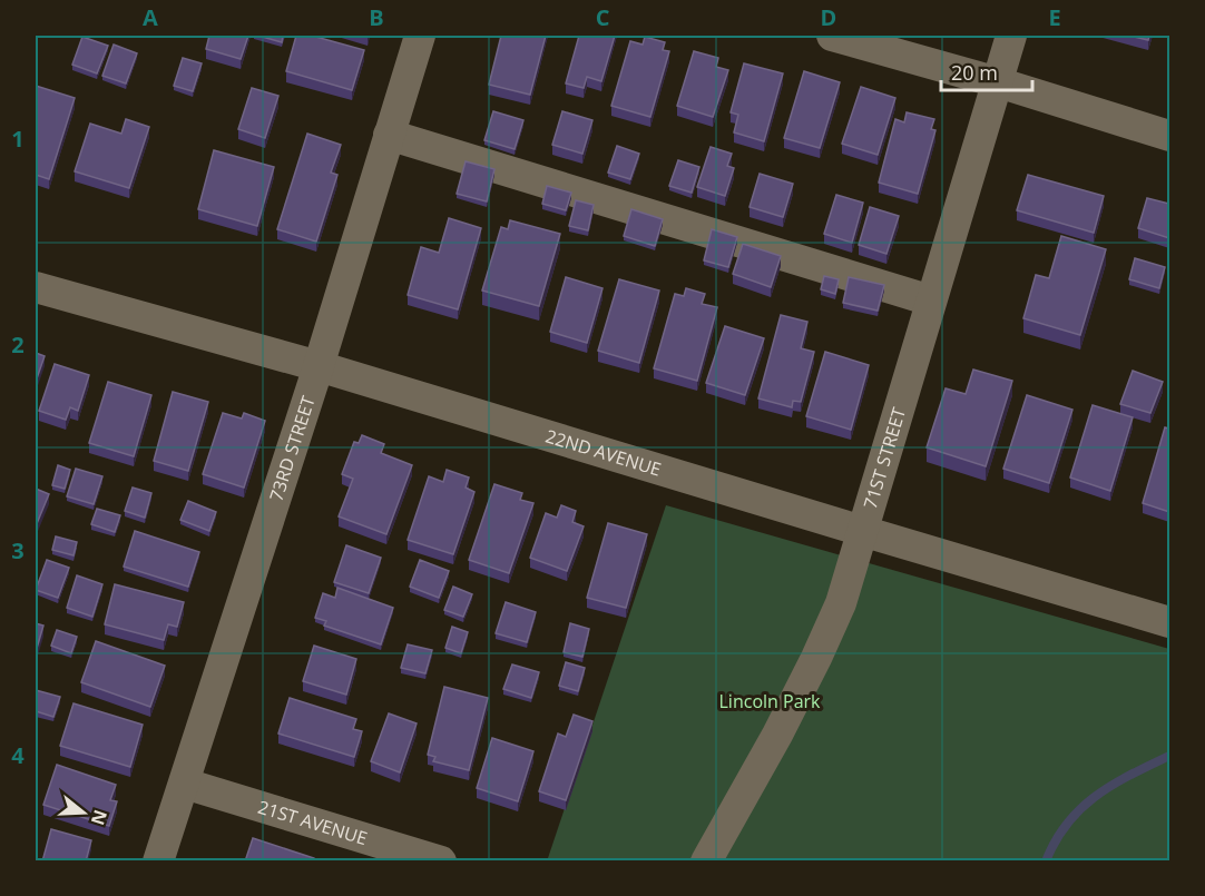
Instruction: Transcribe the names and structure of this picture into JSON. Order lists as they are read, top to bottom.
{
  "streets": {
    "street": [
      "73RD STREET",
      "22ND AVENUE",
      "71ST STREET",
      "21ST AVENUE"
    ]
  },
  "crossings": [
    ["73RD STREET", "22ND AVENUE"],
    ["73RD STREET", "21ST AVENUE"],
    ["22ND AVENUE", "71ST STREET"]
  ],
  "parks": ["Lincoln Park"],
  "scale_bar": "20 m",
  "north": "right",
  "grid": {
    "columns": [
      "A",
      "B",
      "C",
      "D",
      "E"
    ],
    "rows": [
      "1",
      "2",
      "3",
      "4"
    ]
  }
}
